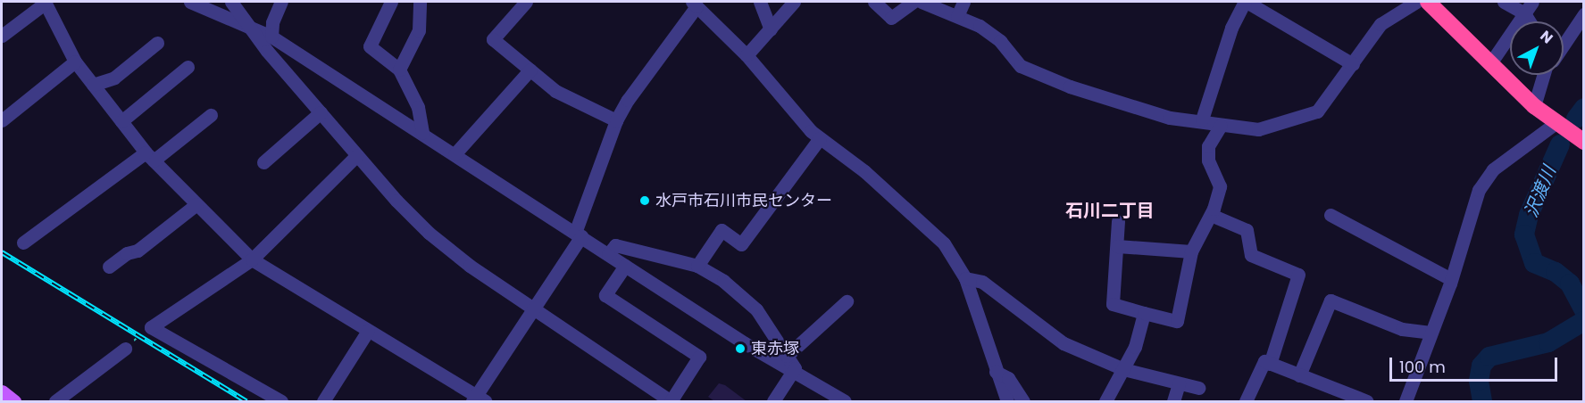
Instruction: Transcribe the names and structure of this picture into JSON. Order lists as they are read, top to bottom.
{
  "districts": ["石川二丁目"],
  "water": ["沢渡川"],
  "places": ["水戸市石川市民センター", "東赤塚"],
  "scale_bar": "100 m",
  "north": "top right"
}
